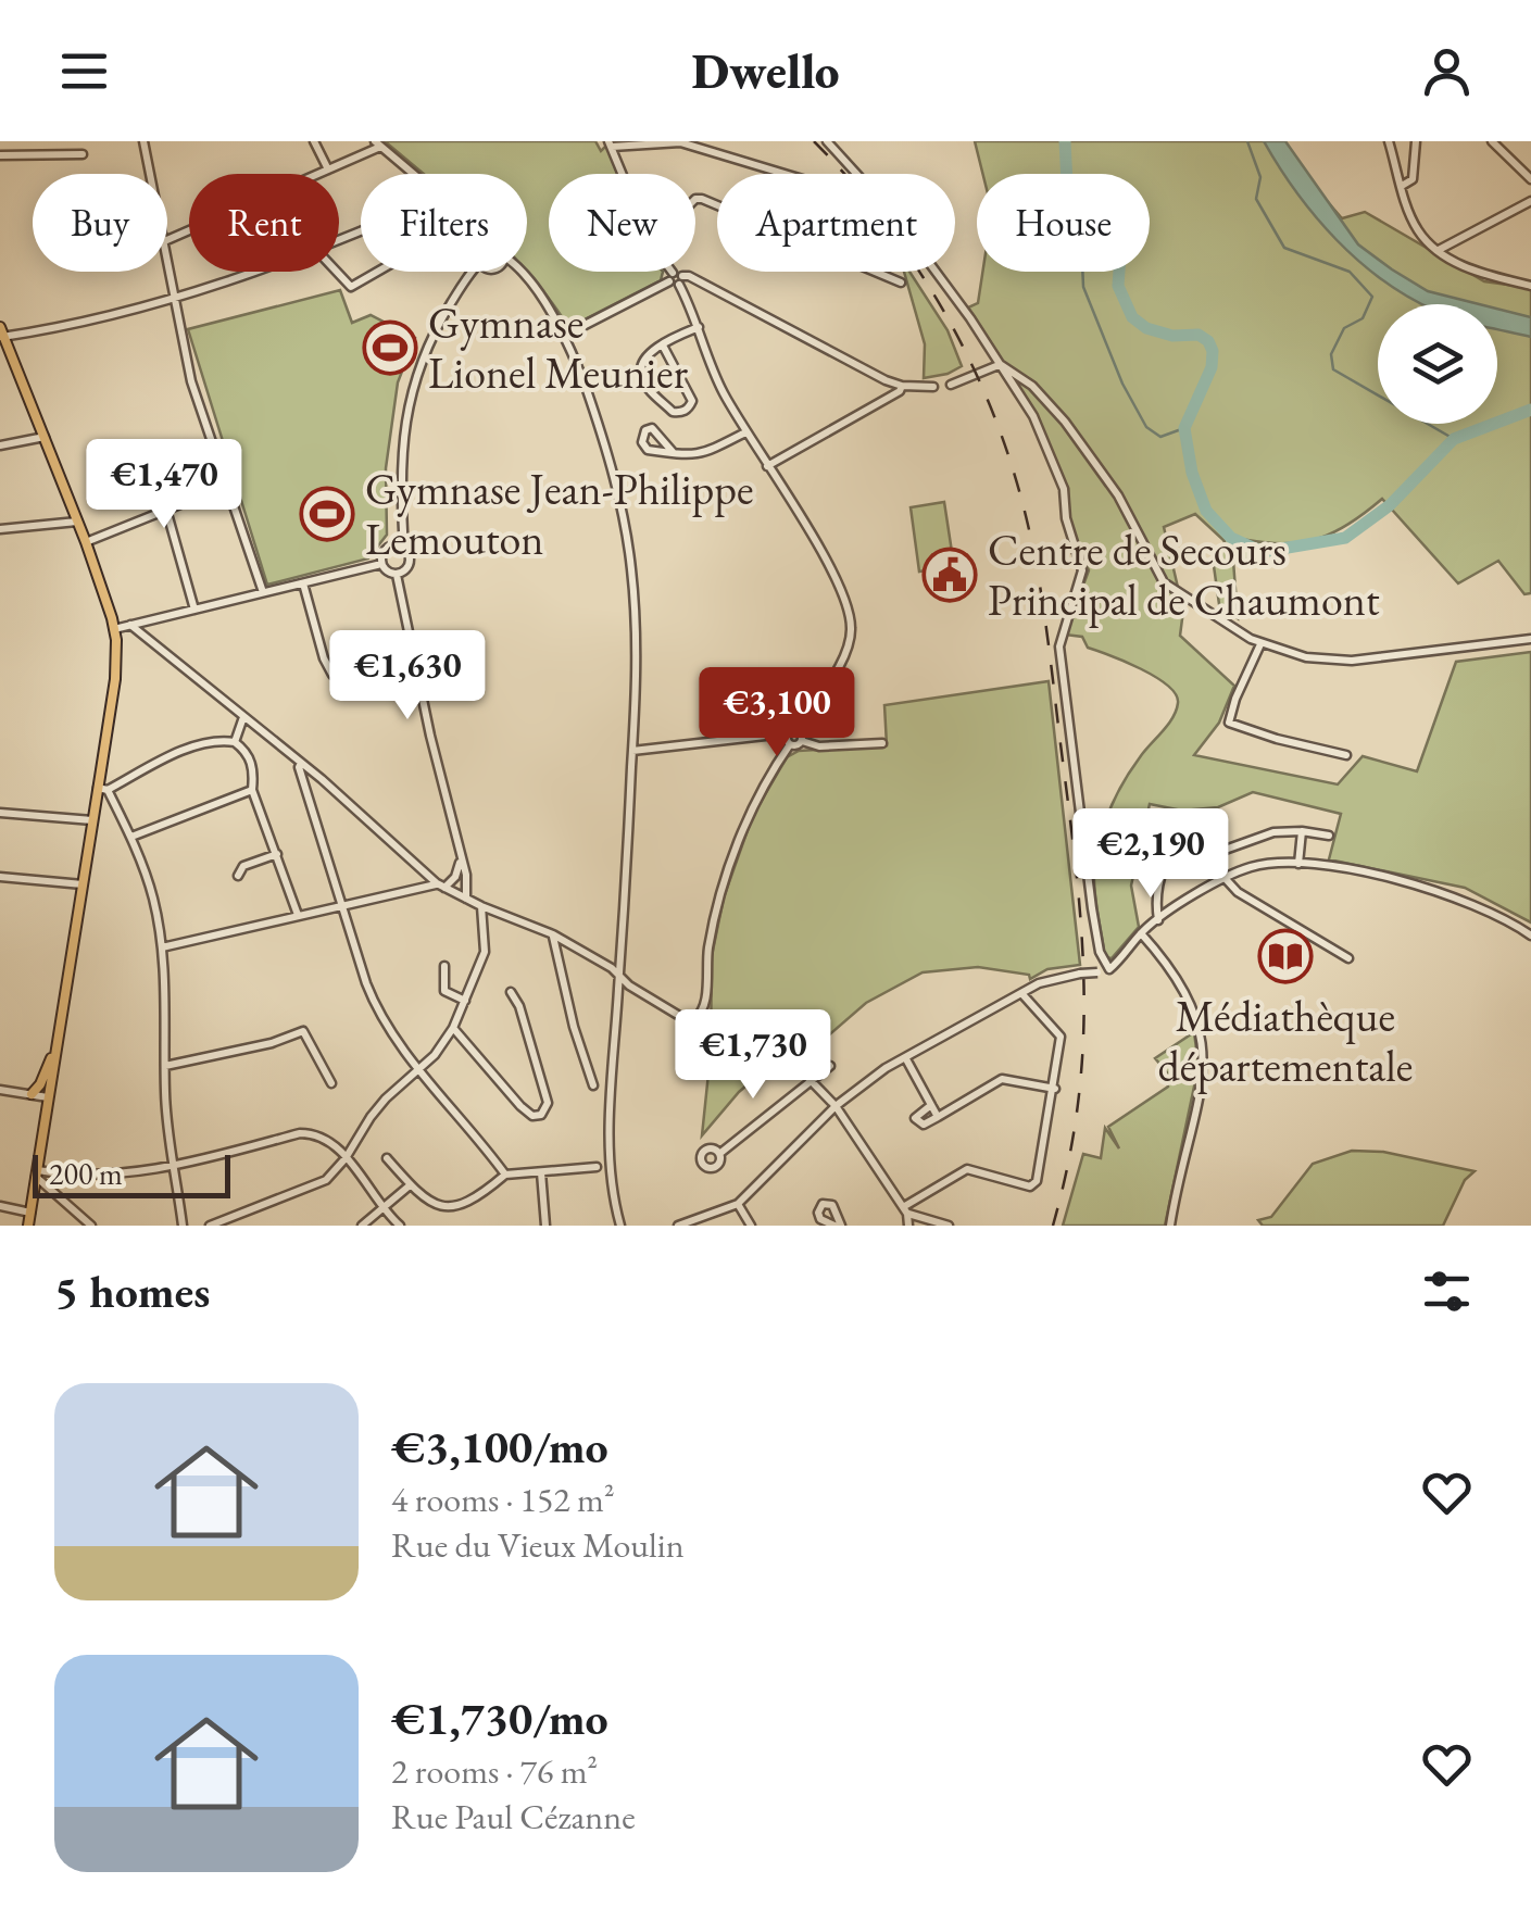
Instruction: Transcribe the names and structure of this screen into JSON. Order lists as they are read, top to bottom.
{
  "places": {
    "sports": ["Gymnase Lionel Meunier", "Gymnase Jean-Philippe Lemouton"],
    "public building": ["Centre de Secours Principal de Chaumont"],
    "library": ["Médiathèque départementale"]
  },
  "scale_bar": "200 m",
  "page": {
    "header": "Dwello",
    "chip": [
      "Buy",
      "Rent",
      "Filters",
      "New",
      "Apartment",
      "House"
    ],
    "price": [
      "€1,470",
      "€1,630",
      "€3,100",
      "€2,190",
      "€1,730"
    ],
    "scale": "200 m",
    "heading": "5 homes",
    "list": [
      {
        "name": "€3,100/mo",
        "note": "4 rooms · 152 m² · Rue du Vieux Moulin"
      },
      {
        "name": "€1,730/mo",
        "note": "2 rooms · 76 m² · Rue Paul Cézanne"
      }
    ]
  }
}
